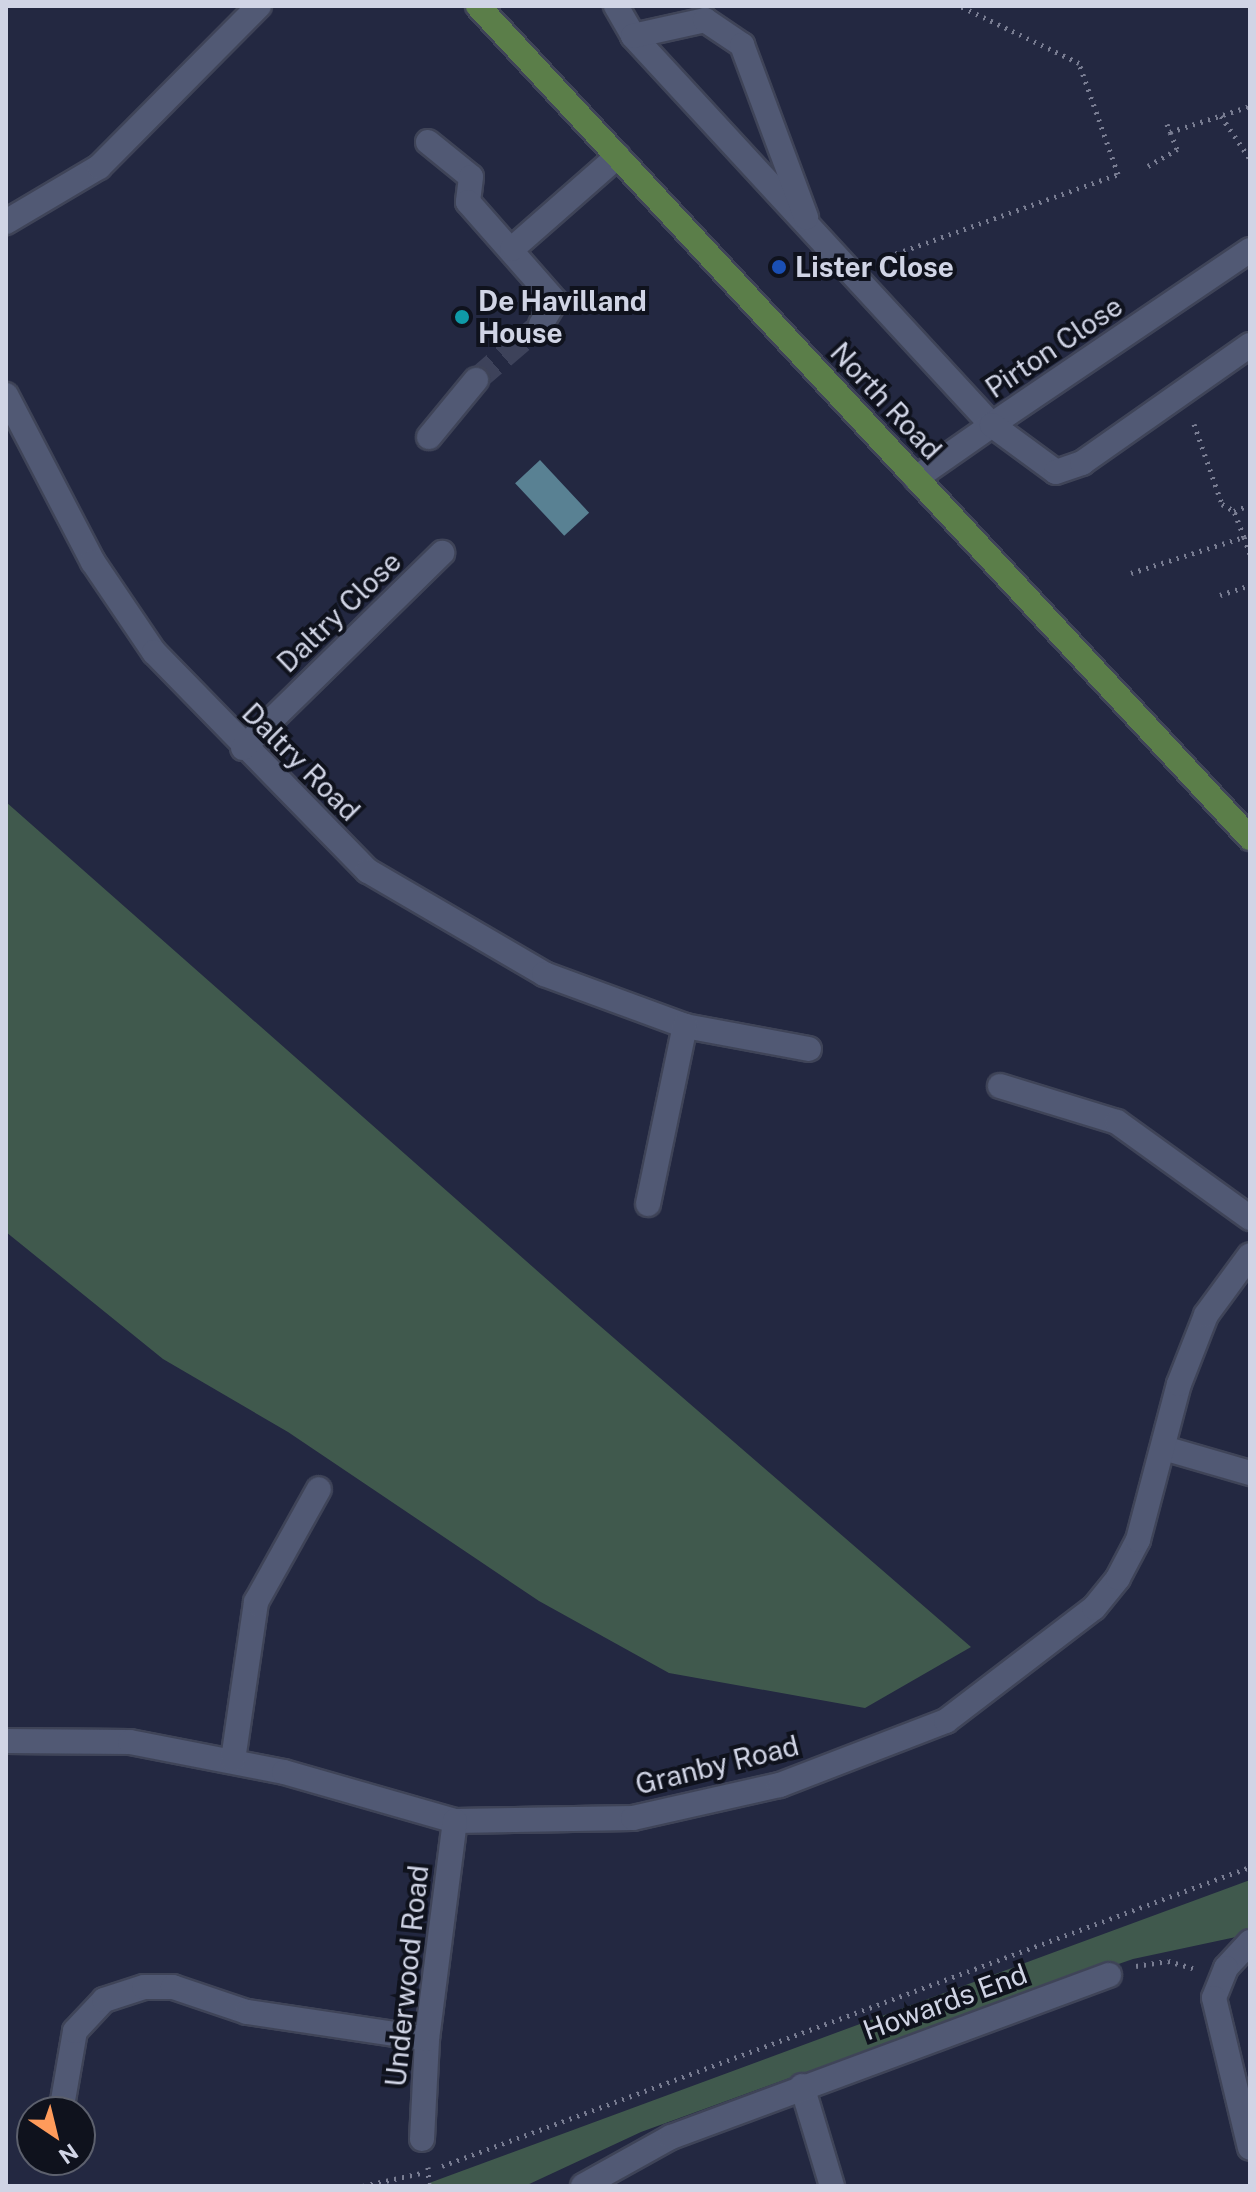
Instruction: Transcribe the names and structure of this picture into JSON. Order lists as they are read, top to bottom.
{
  "streets": {
    "main road": ["North Road"],
    "street": [
      "Pirton Close",
      "Daltry Close",
      "Daltry Road",
      "Granby Road",
      "Underwood Road",
      "Howards End"
    ]
  },
  "crossings": [
    ["Daltry Close", "Daltry Road"],
    ["Granby Road", "Underwood Road"]
  ],
  "places": ["Lister Close", "De Havilland House"],
  "north": "bottom right"
}
